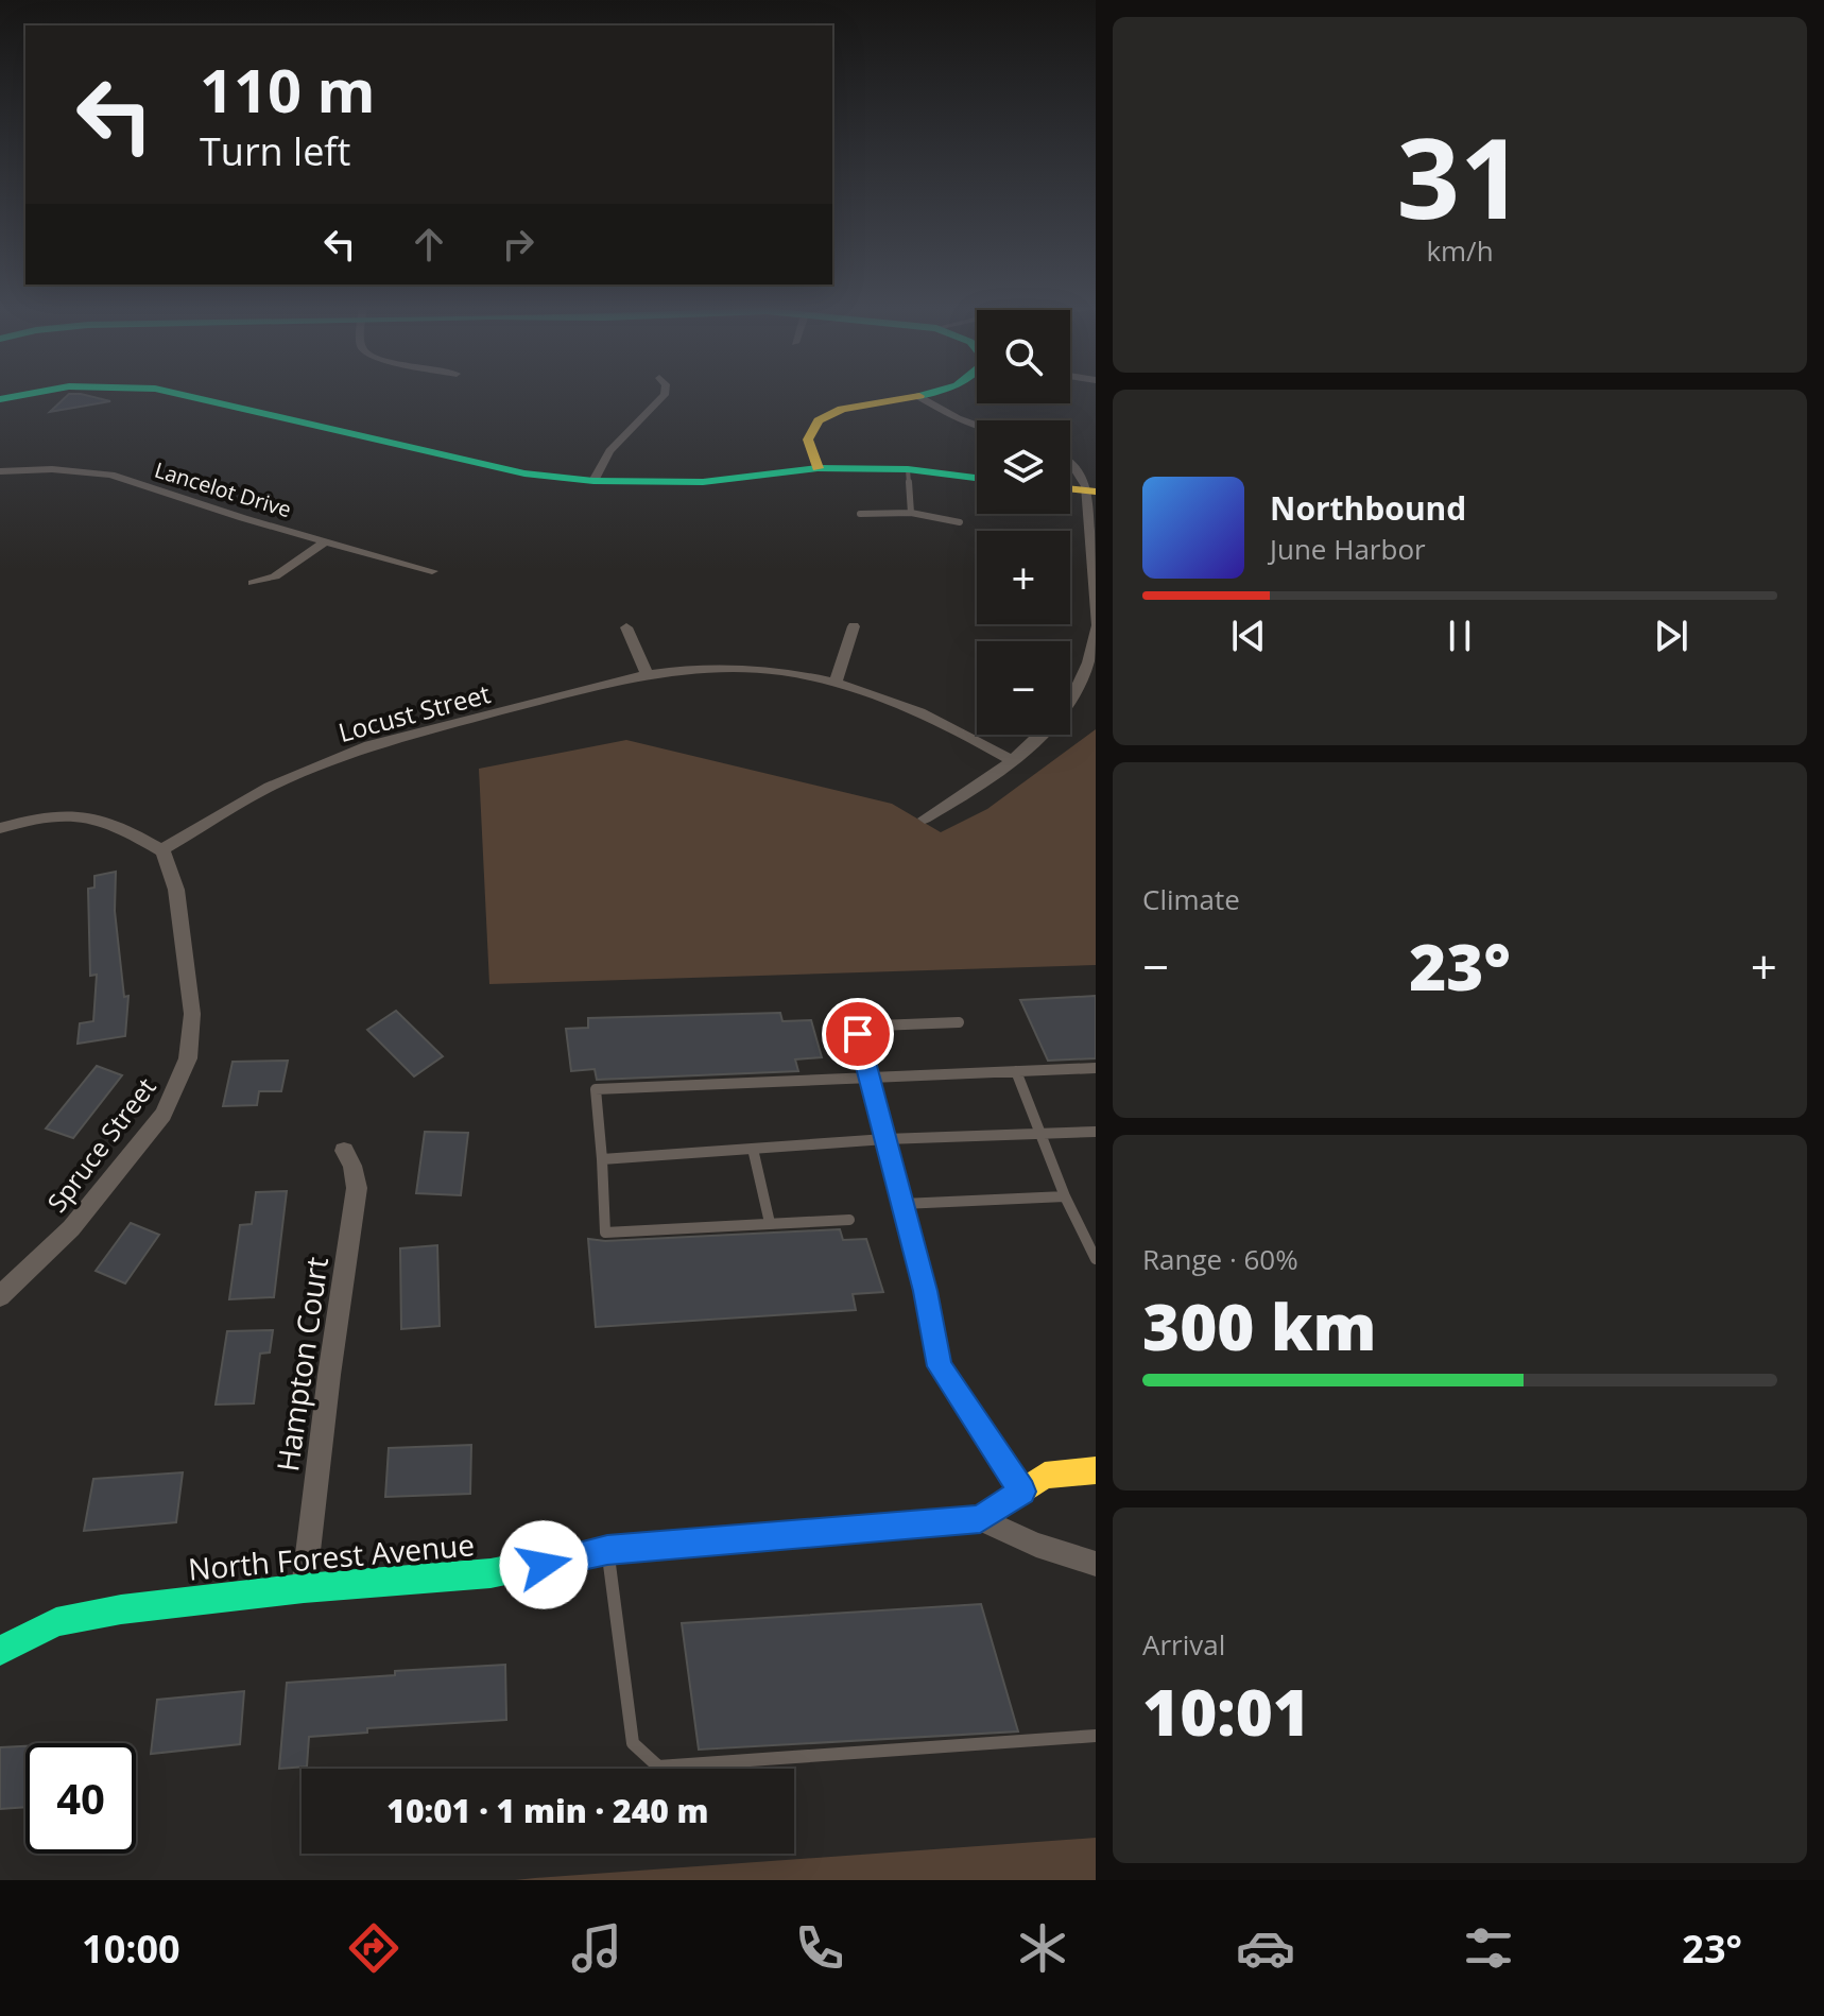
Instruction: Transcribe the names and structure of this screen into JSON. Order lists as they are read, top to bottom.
{
  "streets": {
    "street": [
      "Lancelot Drive",
      "Locust Street",
      "Spruce Street",
      "Hampton Court",
      "North Forest Avenue"
    ]
  },
  "crossings": [
    ["Locust Street", "Spruce Street"],
    ["Hampton Court", "North Forest Avenue"]
  ],
  "page": {
    "tile": [
      ["31", "km/h"],
      "Climate",
      ["Range · 60%", "300 km"],
      ["Arrival", "10:01"]
    ],
    "turn": ["110 m", "Turn left"],
    "map_buttons": ["+", "−"],
    "song": ["Northbound", "June Harbor"],
    "heat": ["−", "23°", "+"],
    "limit": "40",
    "trip": "10:01 · 1 min · 240 m",
    "tabs": ["10:00", "23°"]
  }
}
